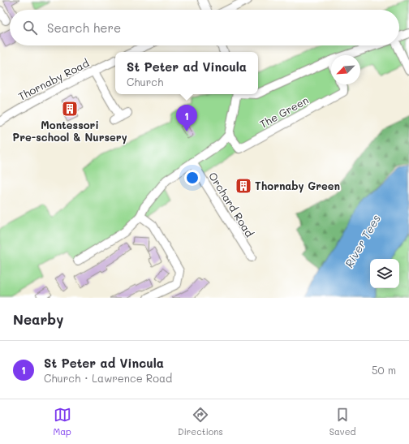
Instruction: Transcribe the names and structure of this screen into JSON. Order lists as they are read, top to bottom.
{
  "streets": {
    "street": ["Thornaby Road", "The Green", "Orchard Road"]
  },
  "water": ["River Tees"],
  "places": {
    "building": ["Montessori Pre-school & Nursery", "Thornaby Green"]
  },
  "north": "bottom left",
  "page": {
    "search": "Search here",
    "popup": ["St Peter ad Vincula", "Church"],
    "pins": "1",
    "heading": "Nearby",
    "list": [
      {
        "mark": "1",
        "name": "St Peter ad Vincula",
        "note": "Church · Lawrence Road",
        "value": "50 m"
      }
    ],
    "nav": ["Map", "Directions", "Saved"]
  }
}
